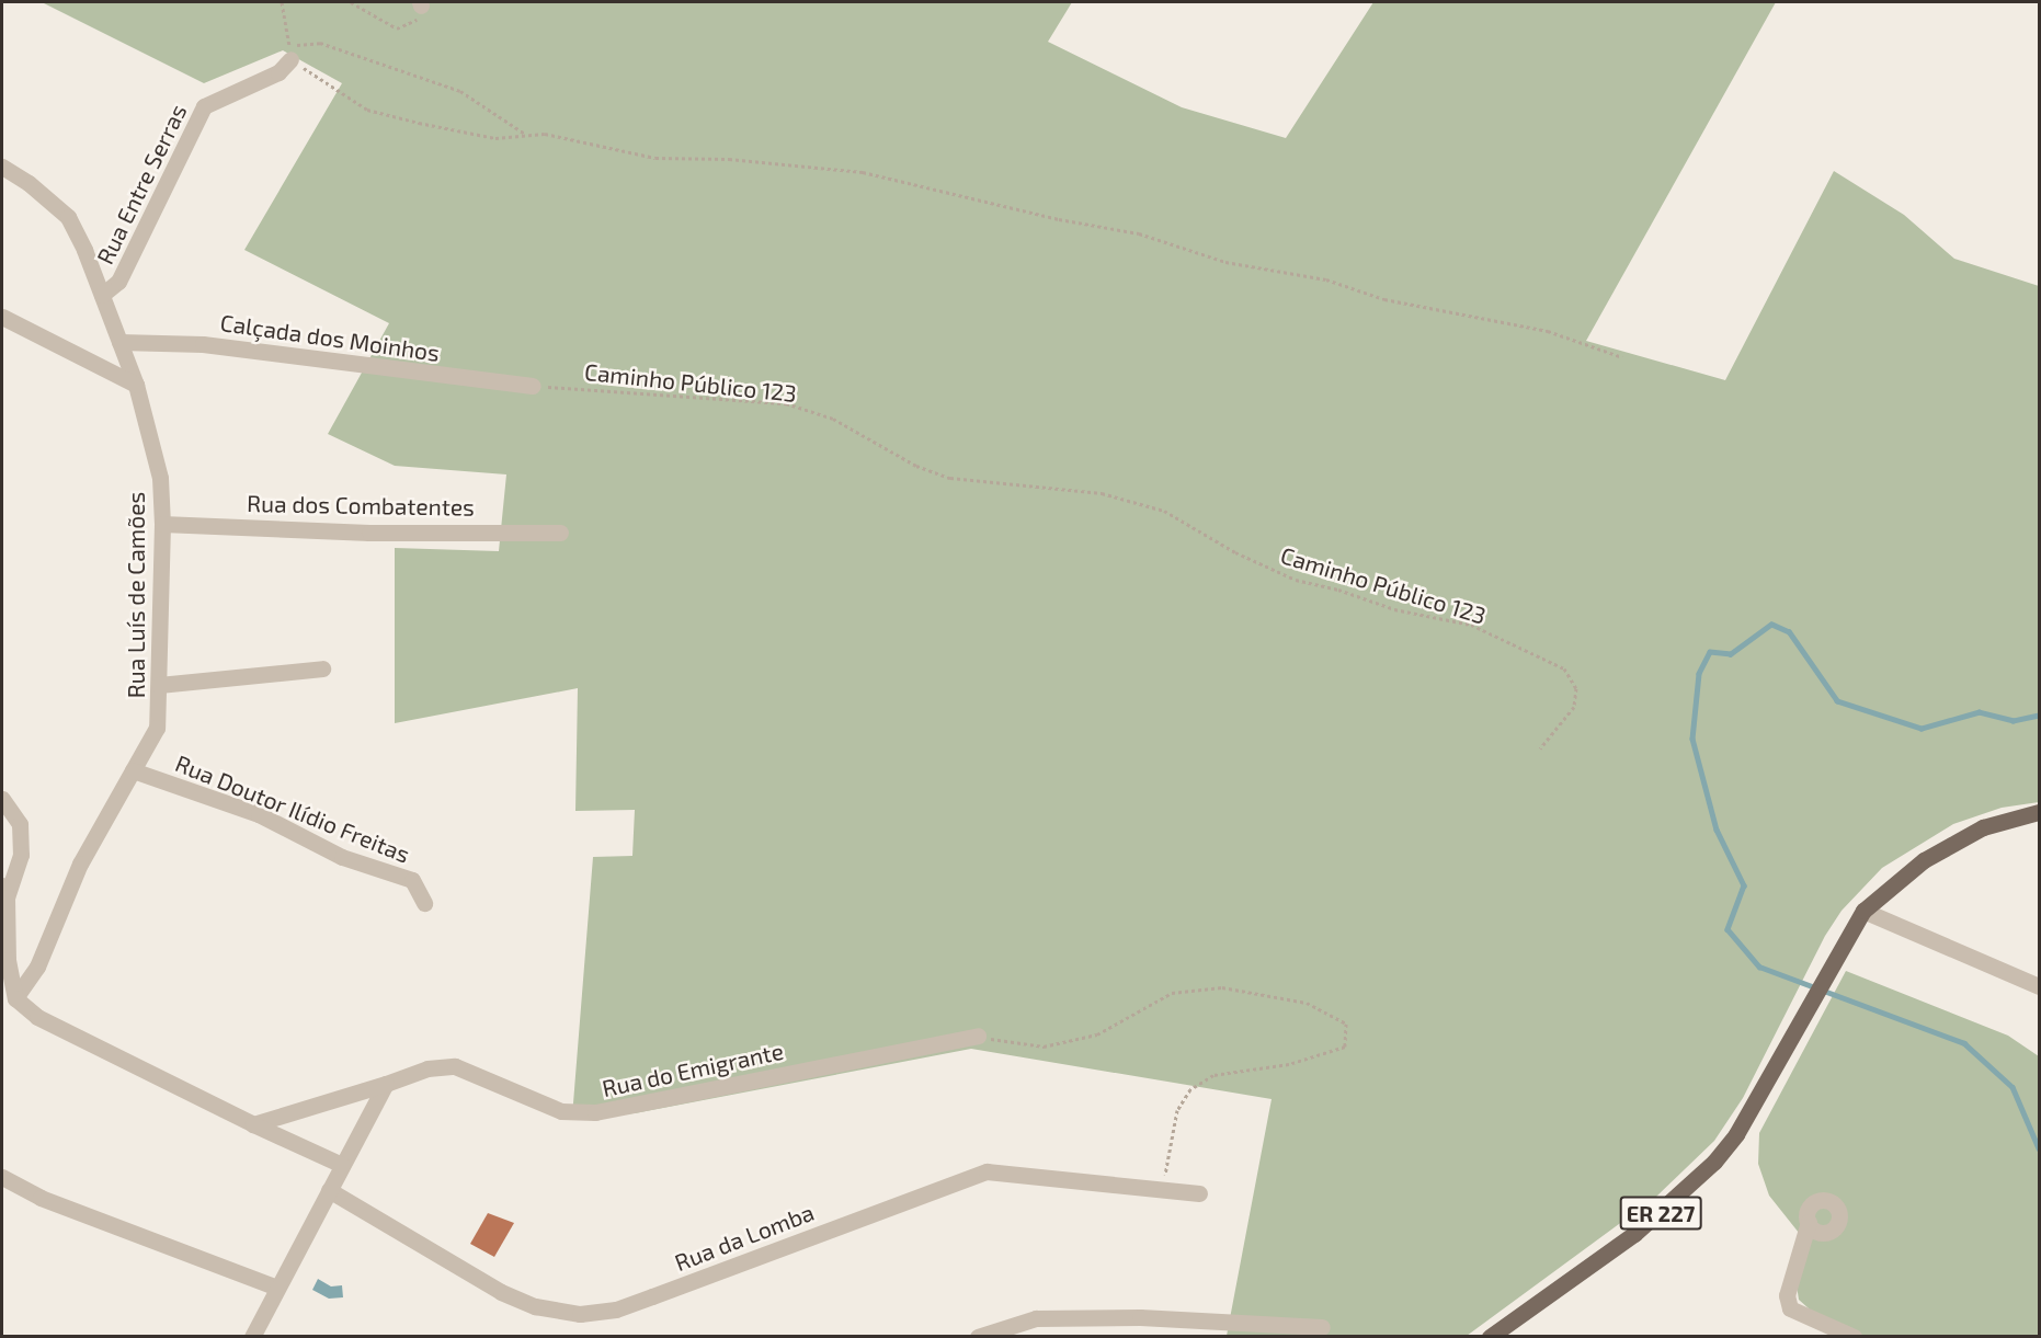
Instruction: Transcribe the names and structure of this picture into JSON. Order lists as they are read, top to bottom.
{
  "streets": {
    "main road": ["ER 227"],
    "street": [
      "Rua Entre Serras",
      "Calçada dos Moinhos",
      "Rua dos Combatentes",
      "Rua Luís de Camões",
      "Rua Doutor Ilídio Freitas",
      "Rua do Emigrante",
      "Rua da Lomba"
    ],
    "path": ["Caminho Público 123"]
  },
  "crossings": [
    ["Rua Entre Serras", "Rua Luís de Camões"],
    ["Calçada dos Moinhos", "Caminho Público 123"],
    ["Calçada dos Moinhos", "Rua Luís de Camões"],
    ["Rua dos Combatentes", "Rua Luís de Camões"],
    ["Rua Luís de Camões", "Rua Doutor Ilídio Freitas"]
  ]
}
